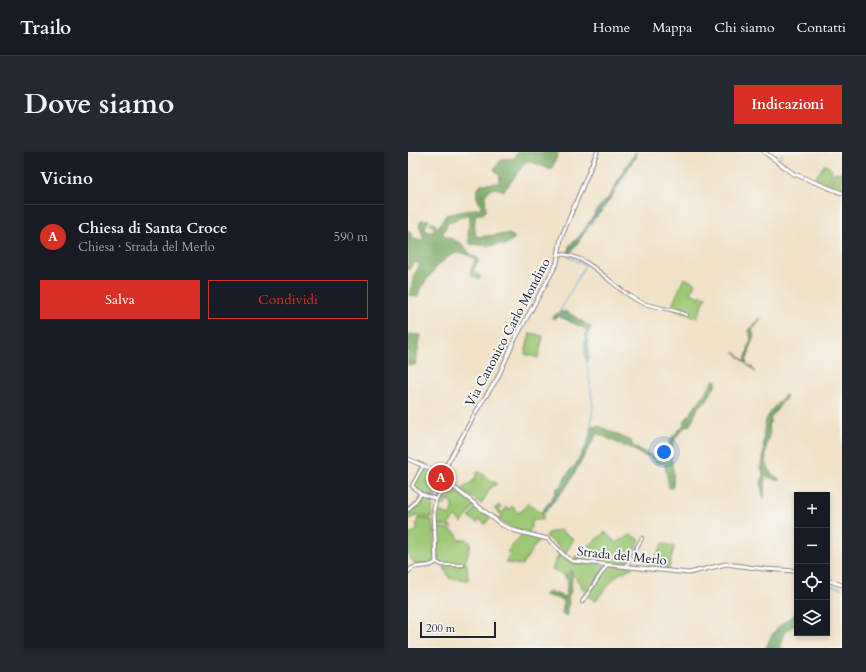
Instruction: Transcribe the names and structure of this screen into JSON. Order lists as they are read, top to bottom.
{
  "streets": {
    "street": ["Via Canonico Carlo Mondino", "Strada del Merlo"]
  },
  "crossings": [
    ["Via Canonico Carlo Mondino", "Strada del Merlo"]
  ],
  "scale_bar": "200 m",
  "page": {
    "header": "Trailo",
    "nav": [
      "Home",
      "Mappa",
      "Chi siamo",
      "Contatti"
    ],
    "title": "Dove siamo",
    "buttons": [
      "Indicazioni",
      ["Salva", "Condividi"]
    ],
    "heading": "Vicino",
    "list": [
      {
        "mark": "A",
        "name": "Chiesa di Santa Croce",
        "note": "Chiesa · Strada del Merlo",
        "value": "590 m"
      }
    ],
    "pins": "A",
    "map_buttons": ["+", "−"],
    "scale": "200 m"
  }
}
